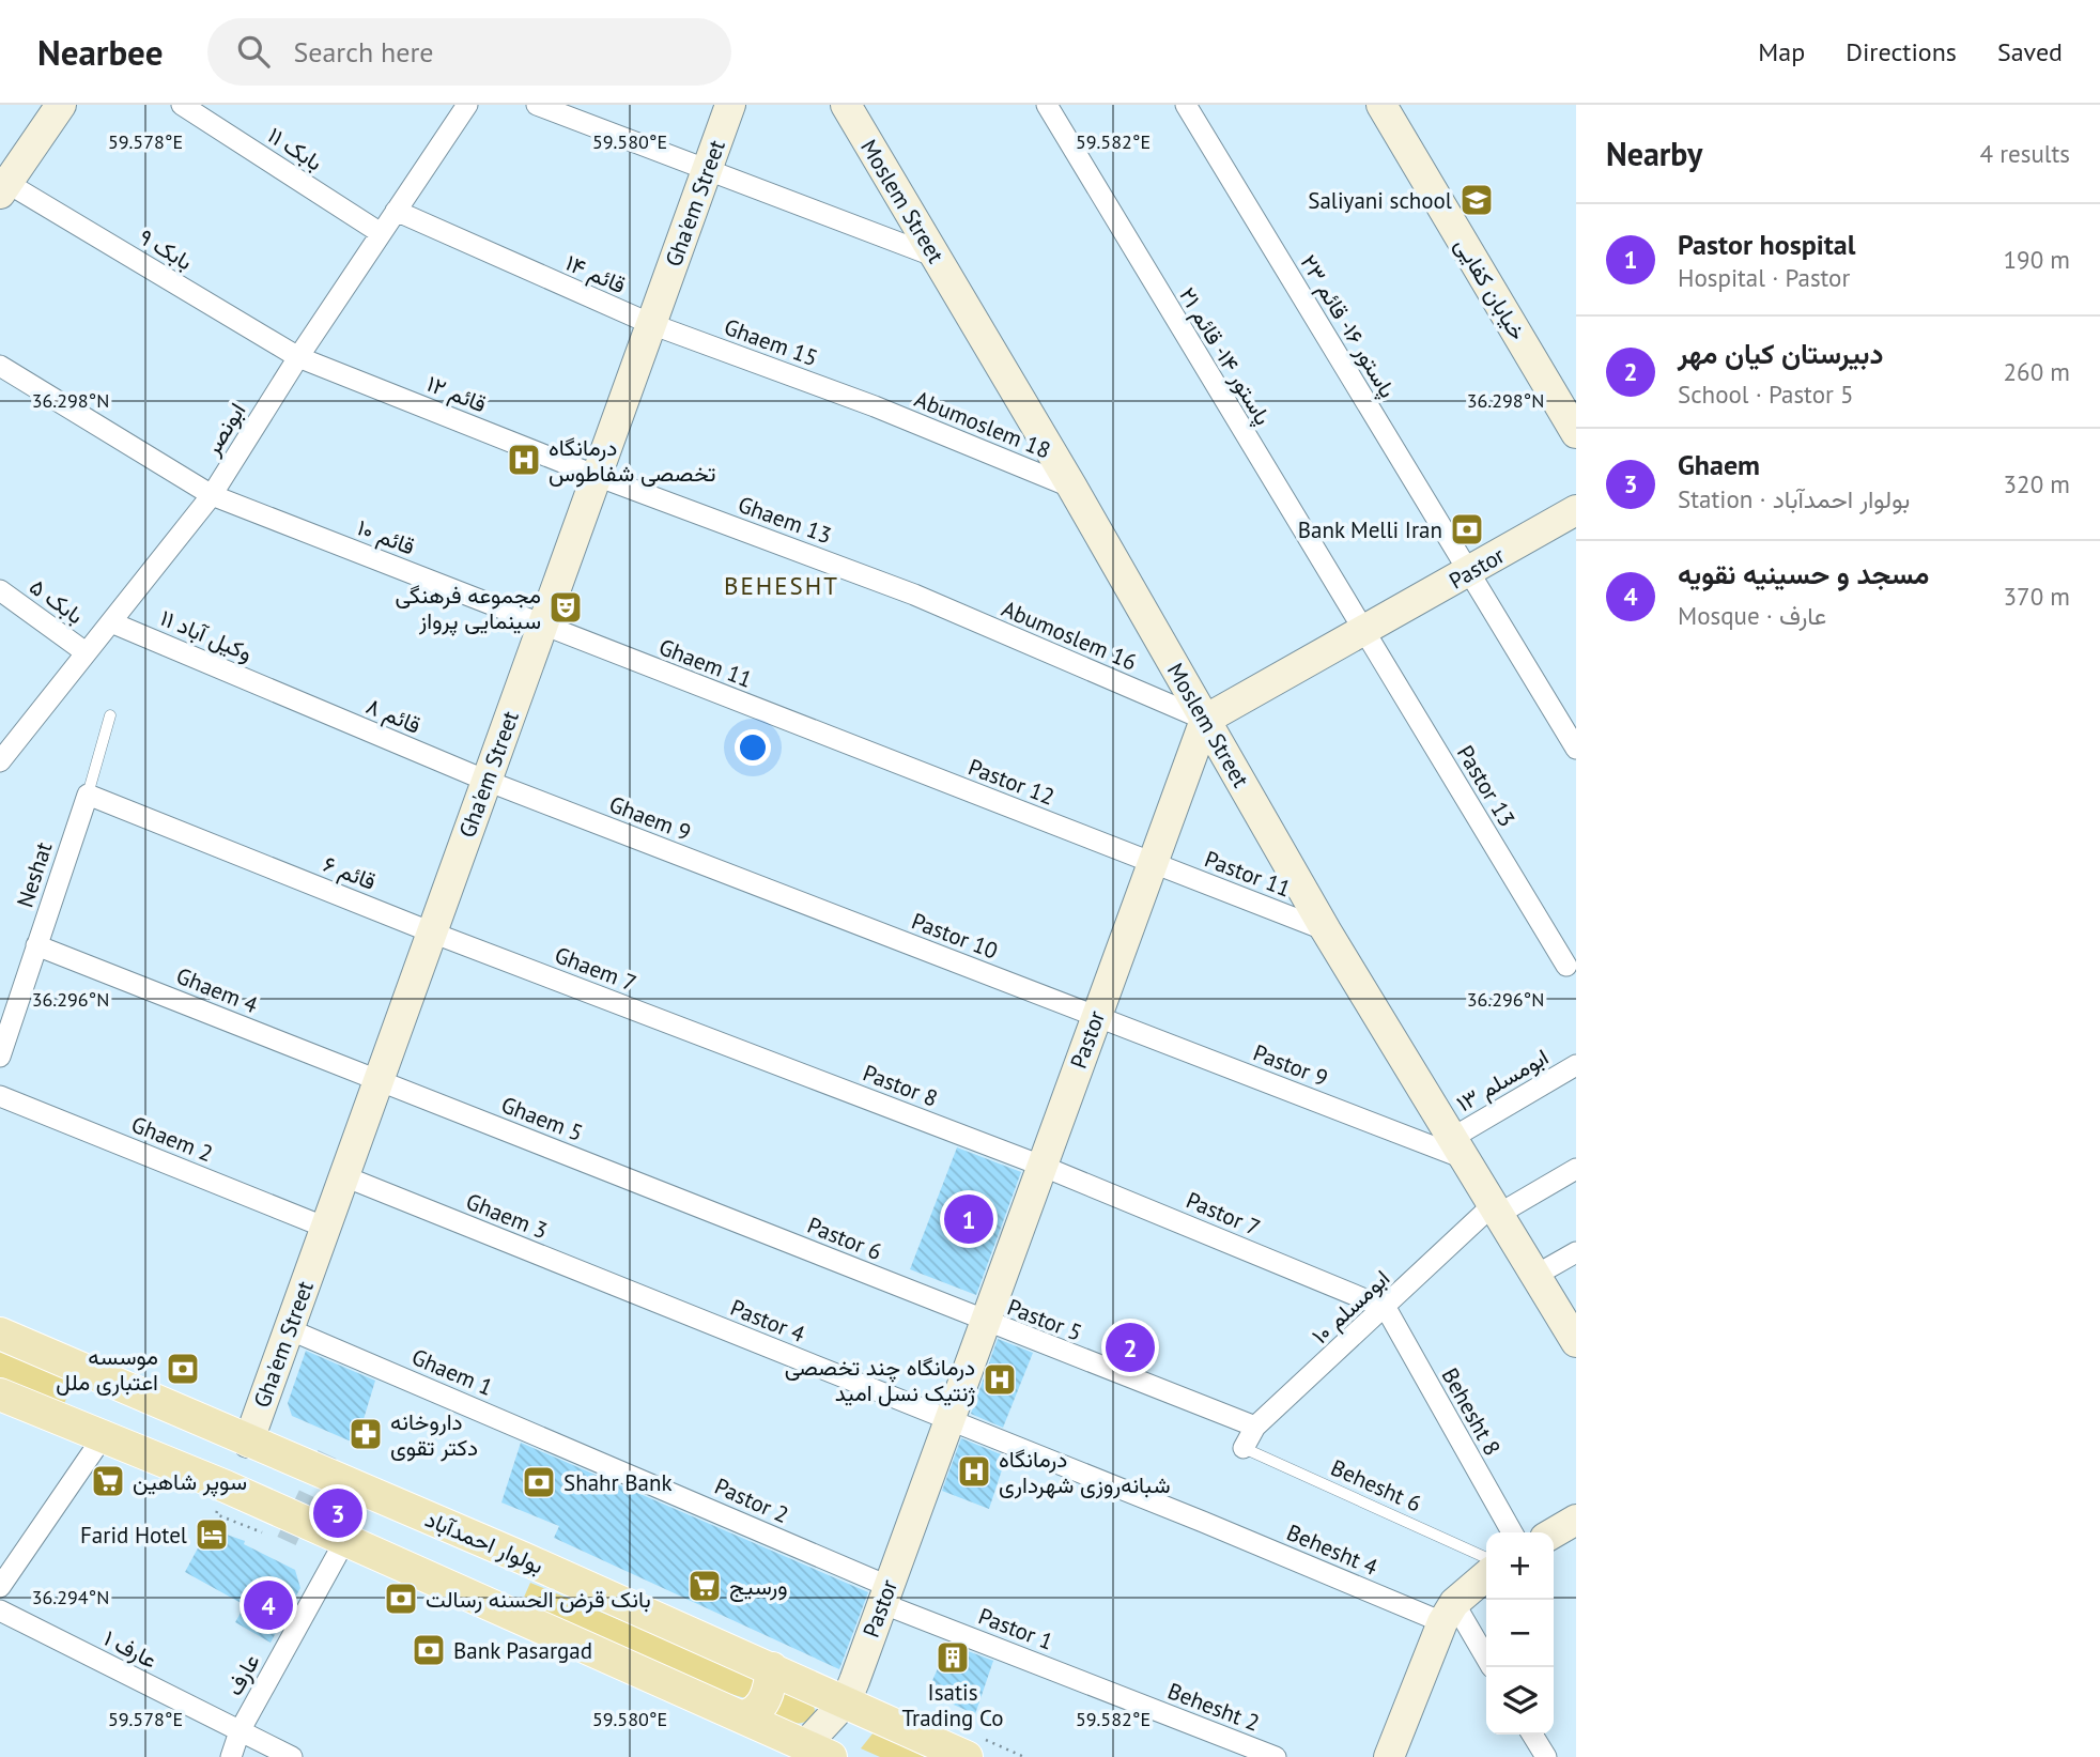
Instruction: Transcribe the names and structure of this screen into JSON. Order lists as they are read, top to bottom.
{
  "streets": {
    "main road": ["بولوار احمدآباد"],
    "street": [
      "بابک ۱۱",
      "Moslem Street",
      "Gha'em Street",
      "بابک ۹",
      "قائم ۱۴",
      "خیابان کفایی",
      "پاستور ۱۶- قائم ۲۳",
      "Ghaem 15",
      "پاستور ۱۴- قائم ۲۱",
      "قائم ۱۲",
      "Abumoslem 18",
      "ابونصر",
      "Ghaem 13",
      "قائم ۱۰",
      "Pastor",
      "بابک ۵",
      "وکیل آباد ۱۱",
      "Abumoslem 16",
      "Ghaem 11",
      "قائم ۸",
      "Pastor 12",
      "Pastor 13",
      "Ghaem 9",
      "قائم ۶",
      "Pastor 11",
      "Neshat",
      "Pastor 10",
      "Ghaem 7",
      "Ghaem 4",
      "Pastor 9",
      "ابومسلم ۱۳",
      "Pastor 8",
      "Ghaem 5",
      "Ghaem 2",
      "Pastor 7",
      "Ghaem 3",
      "Pastor 6",
      "ابومسلم ۱۰",
      "Pastor 5",
      "Pastor 4",
      "Ghaem 1",
      "Behesht 8",
      "Pastor 2",
      "Behesht 4",
      "Pastor 1",
      "عارف ۱",
      "عارف",
      "Behesht 2"
    ],
    "lane": ["Behesht 6"]
  },
  "crossings": [
    ["بابک ۱۱", "ابونصر"],
    ["Moslem Street", "Abumoslem 18"],
    ["Moslem Street", "Pastor"],
    ["Moslem Street", "Abumoslem 16"],
    ["Moslem Street", "Pastor 11"],
    ["Moslem Street", "Pastor 9"],
    ["Moslem Street", "ابومسلم ۱۳"],
    ["Moslem Street", "ابومسلم ۱۰"],
    ["Gha'em Street", "قائم ۱۴"],
    ["Gha'em Street", "Ghaem 15"],
    ["Gha'em Street", "قائم ۱۲"],
    ["Gha'em Street", "Ghaem 13"],
    ["Gha'em Street", "قائم ۱۰"],
    ["Gha'em Street", "Ghaem 11"],
    ["Gha'em Street", "قائم ۸"],
    ["Gha'em Street", "Ghaem 9"],
    ["Gha'em Street", "قائم ۶"],
    ["Gha'em Street", "Ghaem 7"],
    ["Gha'em Street", "Ghaem 4"],
    ["Gha'em Street", "Ghaem 5"],
    ["Gha'em Street", "Ghaem 2"],
    ["Gha'em Street", "Ghaem 3"],
    ["Gha'em Street", "Ghaem 1"],
    ["Gha'em Street", "بولوار احمدآباد"],
    ["بابک ۹", "قائم ۱۲"],
    ["بابک ۹", "ابونصر"],
    ["قائم ۱۴", "Ghaem 15"],
    ["قائم ۱۴", "ابونصر"],
    ["پاستور ۱۶- قائم ۲۳", "Pastor"],
    ["Ghaem 15", "Abumoslem 18"],
    ["پاستور ۱۴- قائم ۲۱", "Pastor"],
    ["پاستور ۱۴- قائم ۲۱", "Pastor 13"],
    ["قائم ۱۲", "ابونصر"],
    ["قائم ۱۲", "Ghaem 13"],
    ["ابونصر", "قائم ۱۰"],
    ["ابونصر", "بابک ۵"],
    ["ابونصر", "وکیل آباد ۱۱"],
    ["Ghaem 13", "Abumoslem 16"],
    ["قائم ۱۰", "Ghaem 11"],
    ["Pastor", "Abumoslem 16"],
    ["Pastor", "Pastor 12"],
    ["Pastor", "Pastor 13"],
    ["Pastor", "Pastor 11"],
    ["Pastor", "Pastor 10"],
    ["Pastor", "Pastor 9"],
    ["Pastor", "Pastor 8"],
    ["Pastor", "Pastor 7"],
    ["Pastor", "Pastor 6"],
    ["Pastor", "Pastor 5"],
    ["Pastor", "Pastor 4"],
    ["Pastor", "Pastor 2"],
    ["Pastor", "بولوار احمدآباد"],
    ["Pastor", "Pastor 1"],
    ["وکیل آباد ۱۱", "قائم ۸"],
    ["Ghaem 11", "Pastor 12"],
    ["قائم ۸", "Ghaem 9"],
    ["Pastor 12", "Pastor 11"],
    ["Ghaem 9", "Pastor 10"],
    ["قائم ۶", "Neshat"],
    ["قائم ۶", "Ghaem 7"],
    ["Neshat", "Ghaem 4"],
    ["Pastor 10", "Pastor 9"],
    ["Ghaem 7", "Pastor 8"],
    ["Ghaem 4", "Ghaem 5"],
    ["Pastor 9", "ابومسلم ۱۳"],
    ["Pastor 8", "Pastor 7"],
    ["Ghaem 5", "Pastor 6"],
    ["Pastor 7", "ابومسلم ۱۰"],
    ["Pastor 7", "Behesht 8"],
    ["Ghaem 3", "Pastor 4"],
    ["Pastor 6", "Pastor 5"],
    ["ابومسلم ۱۰", "Pastor 5"],
    ["ابومسلم ۱۰", "Behesht 8"],
    ["ابومسلم ۱۰", "Behesht 6"],
    ["Pastor 4", "Behesht 4"],
    ["Ghaem 1", "Pastor 2"],
    ["Pastor 2", "Pastor 1"],
    ["Pastor 1", "Behesht 2"],
    ["عارف ۱", "عارف"]
  ],
  "districts": ["BEHESHT"],
  "places": {
    "school or university": ["Saliyani school"],
    "hospital": ["درمانگاه تخصصی شفاطوس", "درمانگاه چند تخصصی ژنتیک نسل امید", "درمانگاه شبانه‌روزی شهرداری"],
    "bank": [
      "Bank Melli Iran",
      "موسسه اعتباری ملل",
      "Shahr Bank",
      "بانک قرض الحسنه رسالت",
      "Bank Pasargad"
    ],
    "theatre": ["مجموعه فرهنگی سینمایی پرواز"],
    "pharmacy": ["داروخانه دکتر تقوی"],
    "supermarket": ["سوپر شاهین", "ورسیج"],
    "hotel": ["Farid Hotel"],
    "building": ["Isatis Trading Co"]
  },
  "page": {
    "header": "Nearbee",
    "search": "Search here",
    "nav": ["Map", "Directions", "Saved"],
    "heading": ["Nearby", "4 results"],
    "list": [
      {
        "mark": "1",
        "name": "Pastor hospital",
        "note": "Hospital · Pastor",
        "value": "190 m"
      },
      {
        "mark": "2",
        "name": "دبیرستان کیان مهر",
        "note": "School · Pastor 5",
        "value": "260 m"
      },
      {
        "mark": "3",
        "name": "Ghaem",
        "note": "Station · بولوار احمدآباد",
        "value": "320 m"
      },
      {
        "mark": "4",
        "name": "مسجد و حسینیه نقویه",
        "note": "Mosque · عارف",
        "value": "370 m"
      }
    ],
    "pins": [
      "1",
      "2",
      "3",
      "4"
    ],
    "map_buttons": ["+", "−"]
  },
  "coordinates": [
    "59.578°E",
    "59.580°E",
    "59.582°E",
    "36.298°N",
    "36.296°N",
    "36.294°N"
  ]
}
